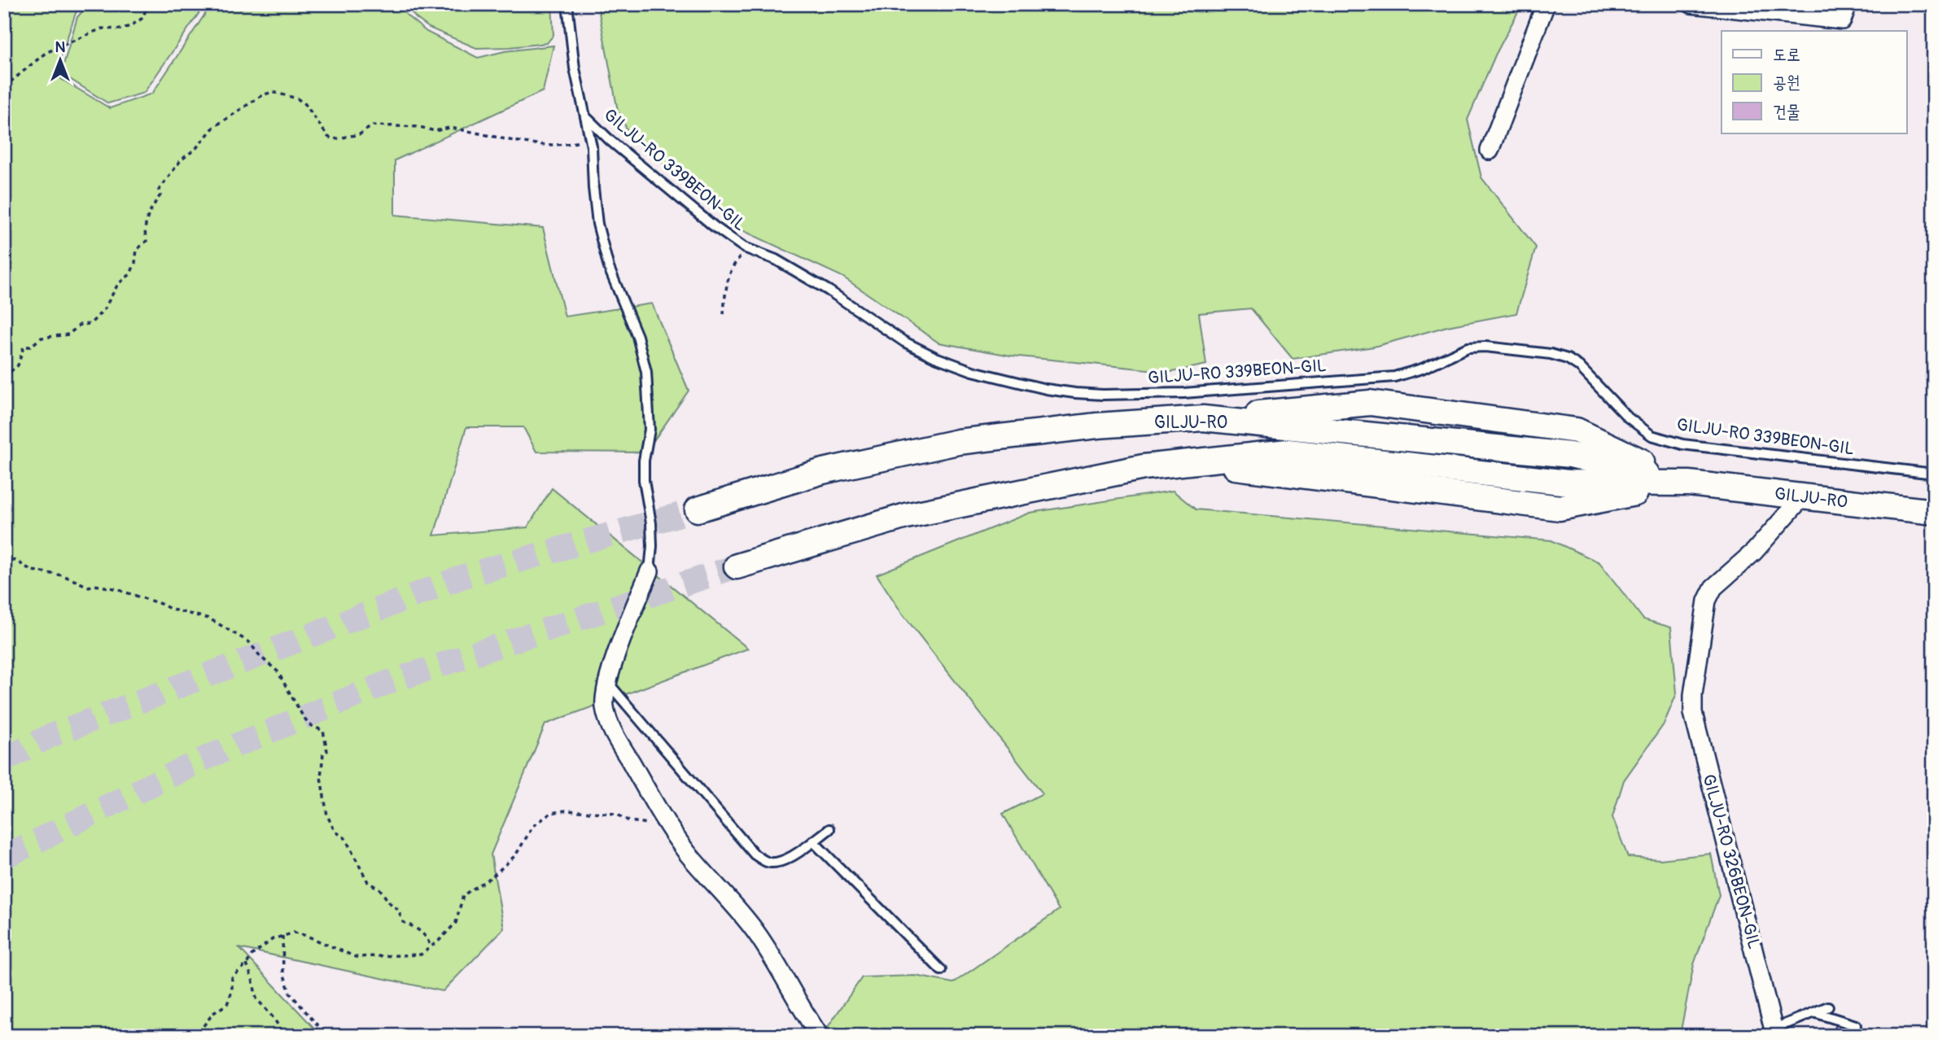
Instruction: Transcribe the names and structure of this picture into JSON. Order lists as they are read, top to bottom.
{
  "streets": {
    "main road": ["GILJU-RO"],
    "street": ["GILJU-RO 326BEON-GIL"],
    "lane": ["GILJU-RO 339BEON-GIL"]
  },
  "crossings": [
    ["GILJU-RO", "GILJU-RO 326BEON-GIL"]
  ],
  "legend": ["도로", "공원", "건물"],
  "north": "top"
}
